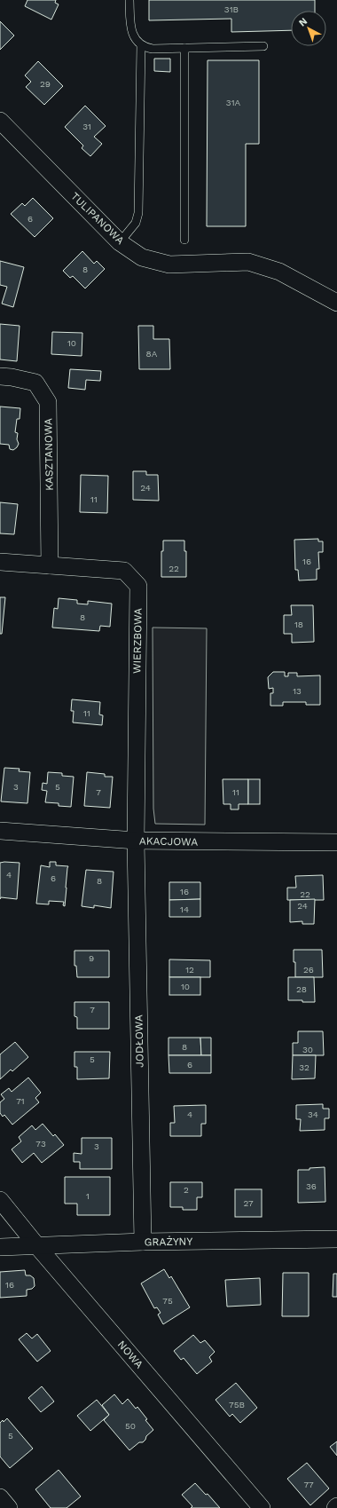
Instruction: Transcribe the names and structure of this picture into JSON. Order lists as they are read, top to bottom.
{
  "streets": {
    "street": [
      "TULIPANOWA",
      "KASZTANOWA",
      "WIERZBOWA",
      "AKACJOWA",
      "JODŁOWA",
      "GRAŻYNY",
      "NOWA"
    ]
  },
  "crossings": [
    ["KASZTANOWA", "WIERZBOWA"],
    ["WIERZBOWA", "AKACJOWA"],
    ["WIERZBOWA", "JODŁOWA"],
    ["AKACJOWA", "JODŁOWA"],
    ["JODŁOWA", "GRAŻYNY"],
    ["GRAŻYNY", "NOWA"]
  ],
  "house_numbers": [
    "31B",
    "29",
    "31A",
    "31",
    "6",
    "8",
    "10",
    "8A",
    "24",
    "11",
    "16",
    "22",
    "8",
    "18",
    "13",
    "11",
    "3",
    "5",
    "7",
    "11",
    "4",
    "6",
    "8",
    "16",
    "22",
    "24",
    "14",
    "9",
    "12",
    "26",
    "10",
    "28",
    "7",
    "8",
    "30",
    "5",
    "6",
    "32",
    "71",
    "4",
    "34",
    "73",
    "3",
    "36",
    "2",
    "1",
    "27",
    "16",
    "75",
    "75B",
    "50",
    "5",
    "77"
  ],
  "north": "top left"
}
